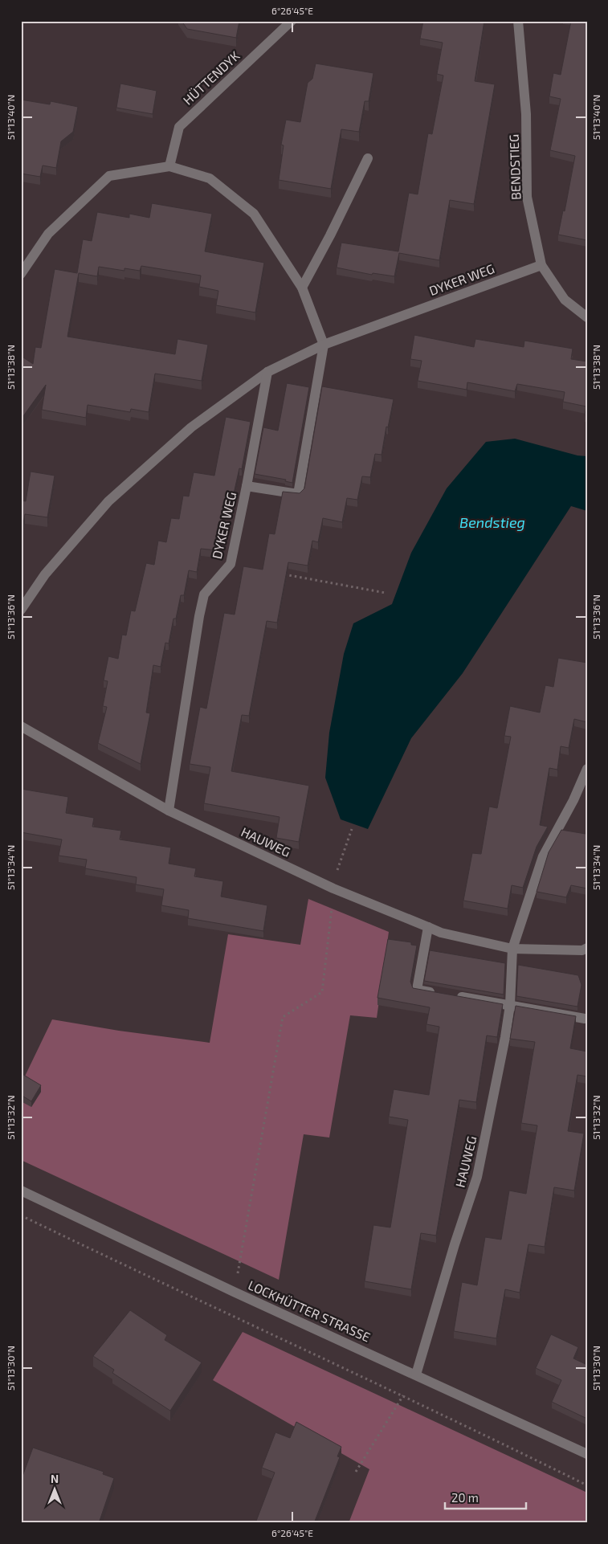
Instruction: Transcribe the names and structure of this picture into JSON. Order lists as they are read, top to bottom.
{
  "streets": {
    "street": [
      "HÜTTENDYK",
      "BENDSTIEG",
      "DYKER WEG",
      "HAUWEG",
      "LOCKHÜTTER STRASSE"
    ]
  },
  "crossings": [
    ["BENDSTIEG", "DYKER WEG"],
    ["DYKER WEG", "HAUWEG"],
    ["HAUWEG", "LOCKHÜTTER STRASSE"]
  ],
  "water": ["Bendstieg"],
  "scale_bar": "20 m",
  "north": "top",
  "coordinates": [
    "6°26'45\"E",
    "51°13'40\"N",
    "51°13'38\"N",
    "51°13'36\"N",
    "51°13'34\"N",
    "51°13'32\"N",
    "51°13'30\"N"
  ]
}
